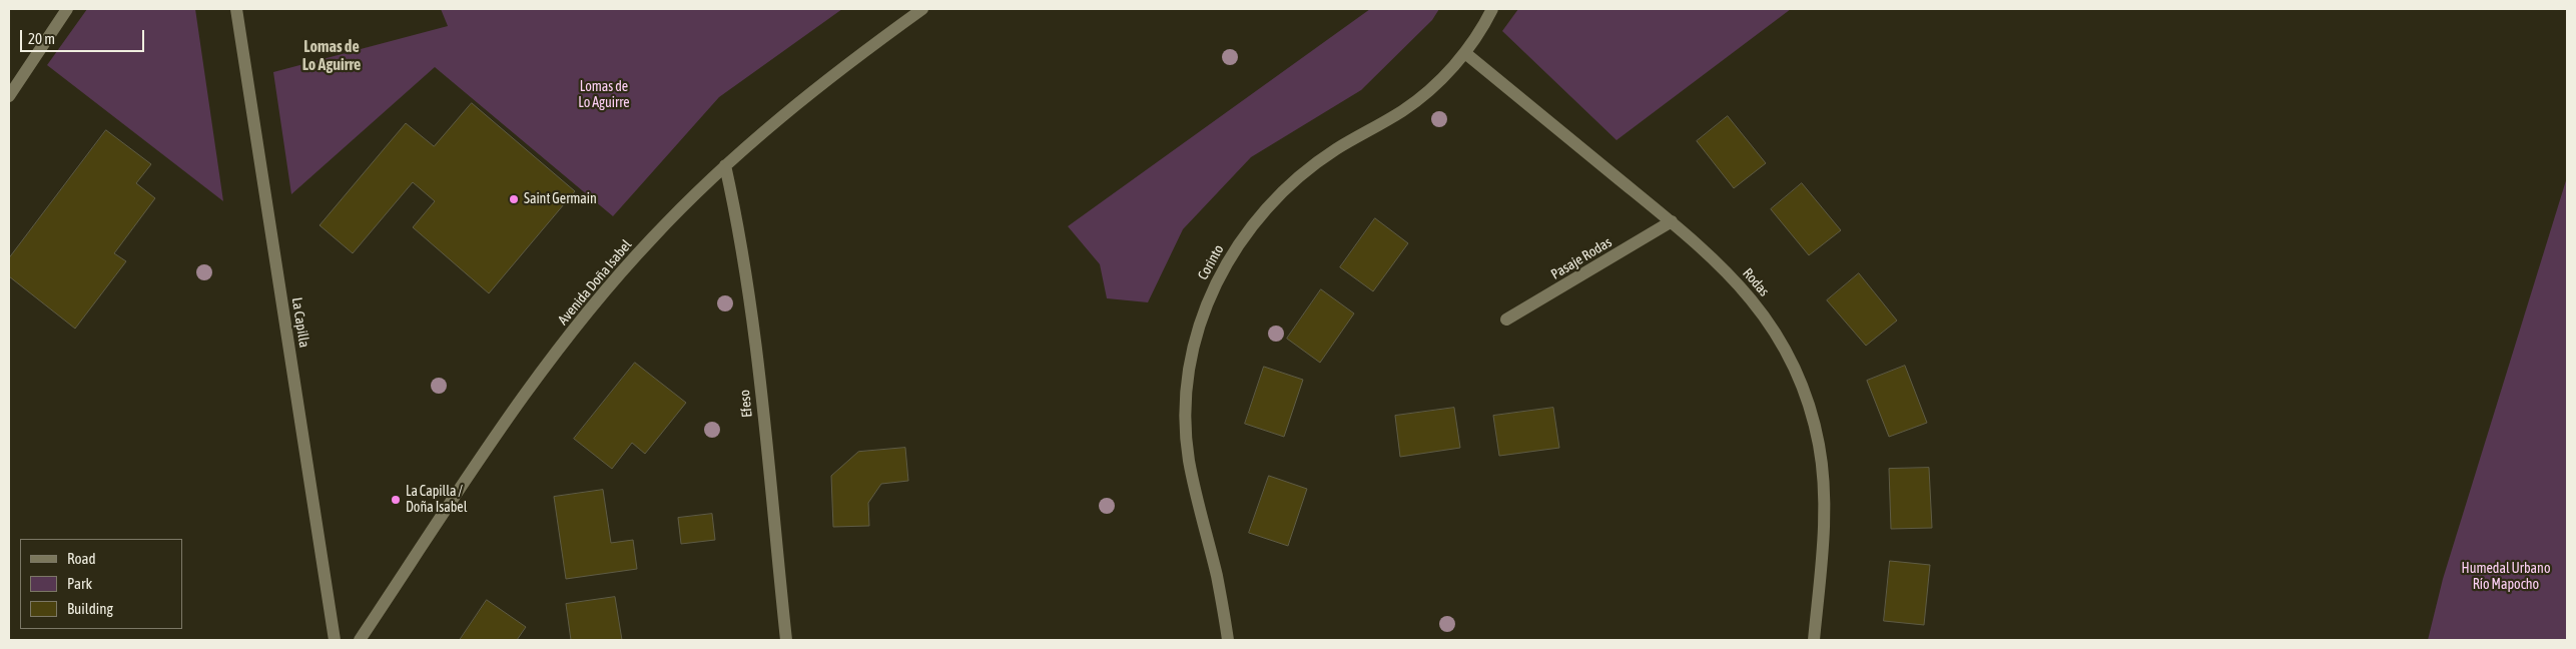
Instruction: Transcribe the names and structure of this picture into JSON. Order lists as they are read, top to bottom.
{
  "streets": {
    "street": [
      "Pasaje Rodas",
      "Corinto",
      "Avenida Doña Isabel",
      "Rodas",
      "La Capilla",
      "Efeso"
    ]
  },
  "crossings": [
    ["Pasaje Rodas", "Rodas"],
    ["Corinto", "Rodas"],
    ["Avenida Doña Isabel", "Efeso"]
  ],
  "districts": ["Lomas de Lo Aguirre"],
  "parks": ["Lomas de Lo Aguirre", "Humedal Urbano Río Mapocho"],
  "places": ["Saint Germain", "La Capilla / Doña Isabel"],
  "legend": ["Road", "Park", "Building"],
  "scale_bar": "20 m"
}
